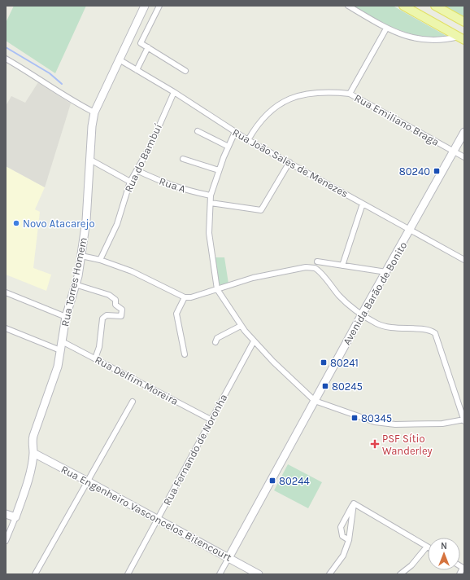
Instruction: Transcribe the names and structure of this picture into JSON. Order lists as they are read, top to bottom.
{
  "streets": {
    "street": [
      "Rua Emiliano Braga",
      "Rua do Bambuí",
      "Rua João Sales de Menezes",
      "Rua A",
      "Rua Torres Homem",
      "Avenida Barão de Bonito",
      "Rua Delfim Moreira",
      "Rua Fernando de Noronha",
      "Rua Engenheiro Vasconcelos Bitencourt"
    ]
  },
  "crossings": [
    ["Rua Emiliano Braga", "Rua João Sales de Menezes"],
    ["Rua Emiliano Braga", "Avenida Barão de Bonito"],
    ["Rua do Bambuí", "Rua João Sales de Menezes"],
    ["Rua do Bambuí", "Rua A"],
    ["Rua João Sales de Menezes", "Rua Torres Homem"],
    ["Rua João Sales de Menezes", "Avenida Barão de Bonito"],
    ["Rua Torres Homem", "Rua Delfim Moreira"],
    ["Rua Torres Homem", "Rua Engenheiro Vasconcelos Bitencourt"],
    ["Avenida Barão de Bonito", "Rua Engenheiro Vasconcelos Bitencourt"],
    ["Rua Delfim Moreira", "Rua Fernando de Noronha"],
    ["Rua Fernando de Noronha", "Rua Engenheiro Vasconcelos Bitencourt"]
  ],
  "places": {
    "transit": [
      "80240",
      "80241",
      "80245",
      "80345",
      "80244"
    ],
    "other": ["Novo Atacarejo"],
    "health": ["PSF Sítio Wanderley"]
  },
  "north": "top"
}
